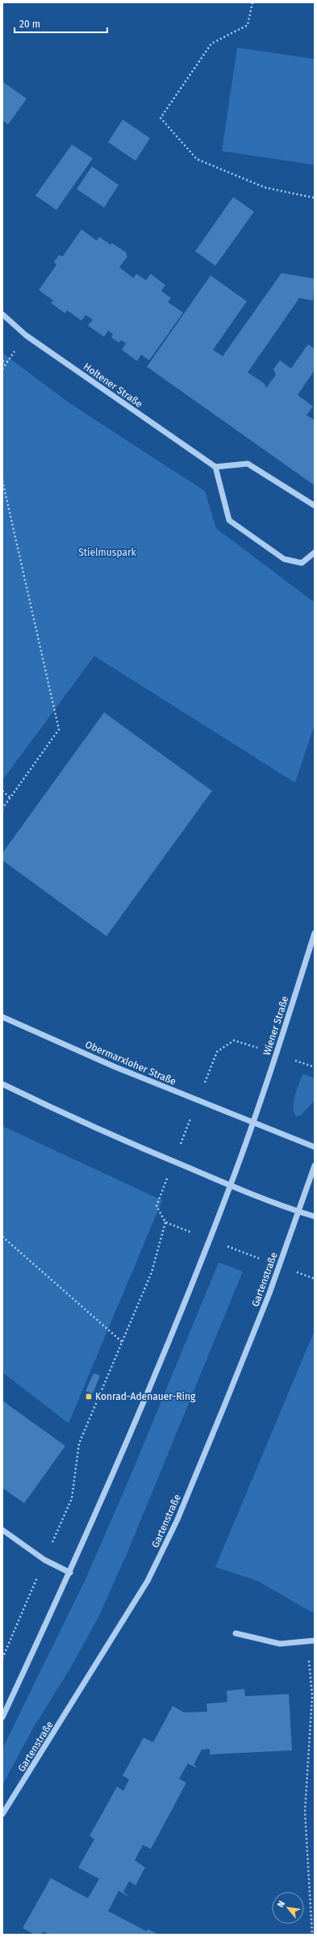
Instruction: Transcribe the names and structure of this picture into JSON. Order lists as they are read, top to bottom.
{
  "streets": {
    "street": [
      "Holtener Straße",
      "Wiener Straße",
      "Obermarxloher Straße",
      "Gartenstraße"
    ]
  },
  "crossings": [
    ["Wiener Straße", "Obermarxloher Straße"]
  ],
  "parks": ["Stielmuspark"],
  "places": {
    "transit": ["Konrad-Adenauer-Ring"]
  },
  "scale_bar": "20 m",
  "north": "top left"
}
